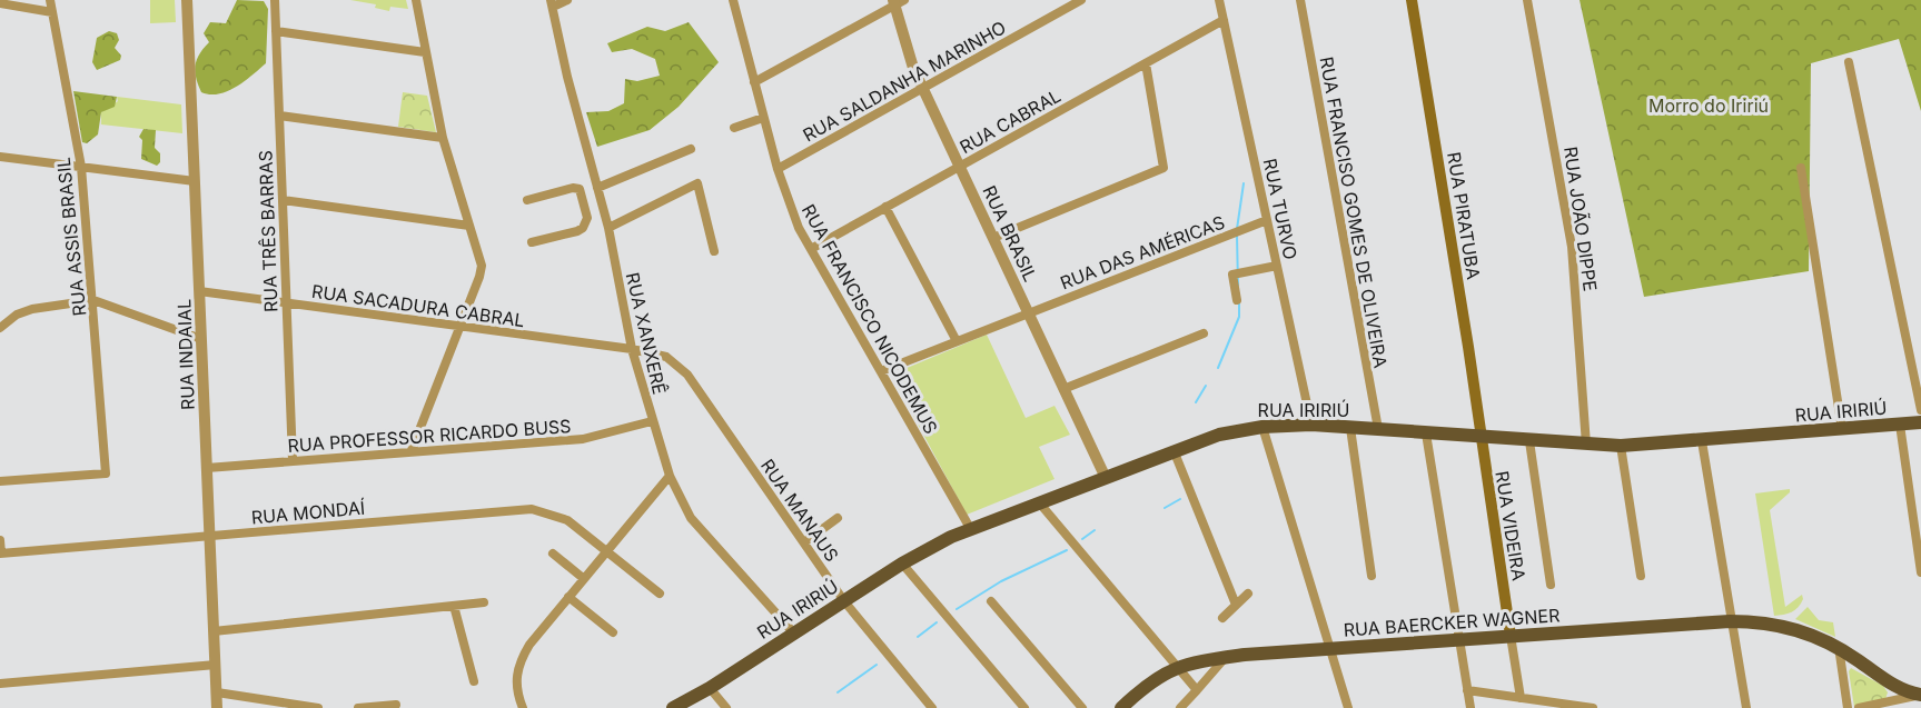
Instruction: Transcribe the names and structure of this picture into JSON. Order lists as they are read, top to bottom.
{
  "streets": {
    "main road": [
      "RUA PIRATUBA",
      "RUA IRIRIÚ",
      "RUA VIDEIRA",
      "RUA BAERCKER WAGNER"
    ],
    "street": [
      "RUA SALDANHA MARINHO",
      "RUA CABRAL",
      "RUA TURVO",
      "RUA FRANCISO GOMES DE OLIVEIRA",
      "RUA JOÃO DIPPE",
      "RUA TRÊS BARRAS",
      "RUA BRASIL",
      "RUA ASSIS BRASIL",
      "RUA DAS AMÉRICAS",
      "RUA SACADURA CABRAL",
      "RUA FRANCISCO NICODEMUS",
      "RUA XANXERÊ",
      "RUA INDAIAL",
      "RUA PROFESSOR RICARDO BUSS",
      "RUA MANAUS",
      "RUA MONDAÍ"
    ]
  },
  "crossings": [
    ["RUA SALDANHA MARINHO", "RUA BRASIL"],
    ["RUA SALDANHA MARINHO", "RUA FRANCISCO NICODEMUS"],
    ["RUA CABRAL", "RUA TURVO"],
    ["RUA CABRAL", "RUA BRASIL"],
    ["RUA CABRAL", "RUA FRANCISCO NICODEMUS"],
    ["RUA TURVO", "RUA DAS AMÉRICAS"],
    ["RUA TURVO", "RUA IRIRIÚ"],
    ["RUA FRANCISO GOMES DE OLIVEIRA", "RUA IRIRIÚ"],
    ["RUA PIRATUBA", "RUA IRIRIÚ"],
    ["RUA PIRATUBA", "RUA VIDEIRA"],
    ["RUA JOÃO DIPPE", "RUA IRIRIÚ"],
    ["RUA TRÊS BARRAS", "RUA SACADURA CABRAL"],
    ["RUA TRÊS BARRAS", "RUA PROFESSOR RICARDO BUSS"],
    ["RUA BRASIL", "RUA DAS AMÉRICAS"],
    ["RUA BRASIL", "RUA IRIRIÚ"],
    ["RUA DAS AMÉRICAS", "RUA FRANCISCO NICODEMUS"],
    ["RUA SACADURA CABRAL", "RUA XANXERÊ"],
    ["RUA SACADURA CABRAL", "RUA INDAIAL"],
    ["RUA SACADURA CABRAL", "RUA MANAUS"],
    ["RUA FRANCISCO NICODEMUS", "RUA IRIRIÚ"],
    ["RUA XANXERÊ", "RUA IRIRIÚ"],
    ["RUA XANXERÊ", "RUA PROFESSOR RICARDO BUSS"],
    ["RUA XANXERÊ", "RUA MANAUS"],
    ["RUA INDAIAL", "RUA PROFESSOR RICARDO BUSS"],
    ["RUA INDAIAL", "RUA MONDAÍ"],
    ["RUA IRIRIÚ", "RUA MANAUS"],
    ["RUA IRIRIÚ", "RUA VIDEIRA"],
    ["RUA VIDEIRA", "RUA BAERCKER WAGNER"]
  ],
  "parks": ["Morro do Iririú"]
}
